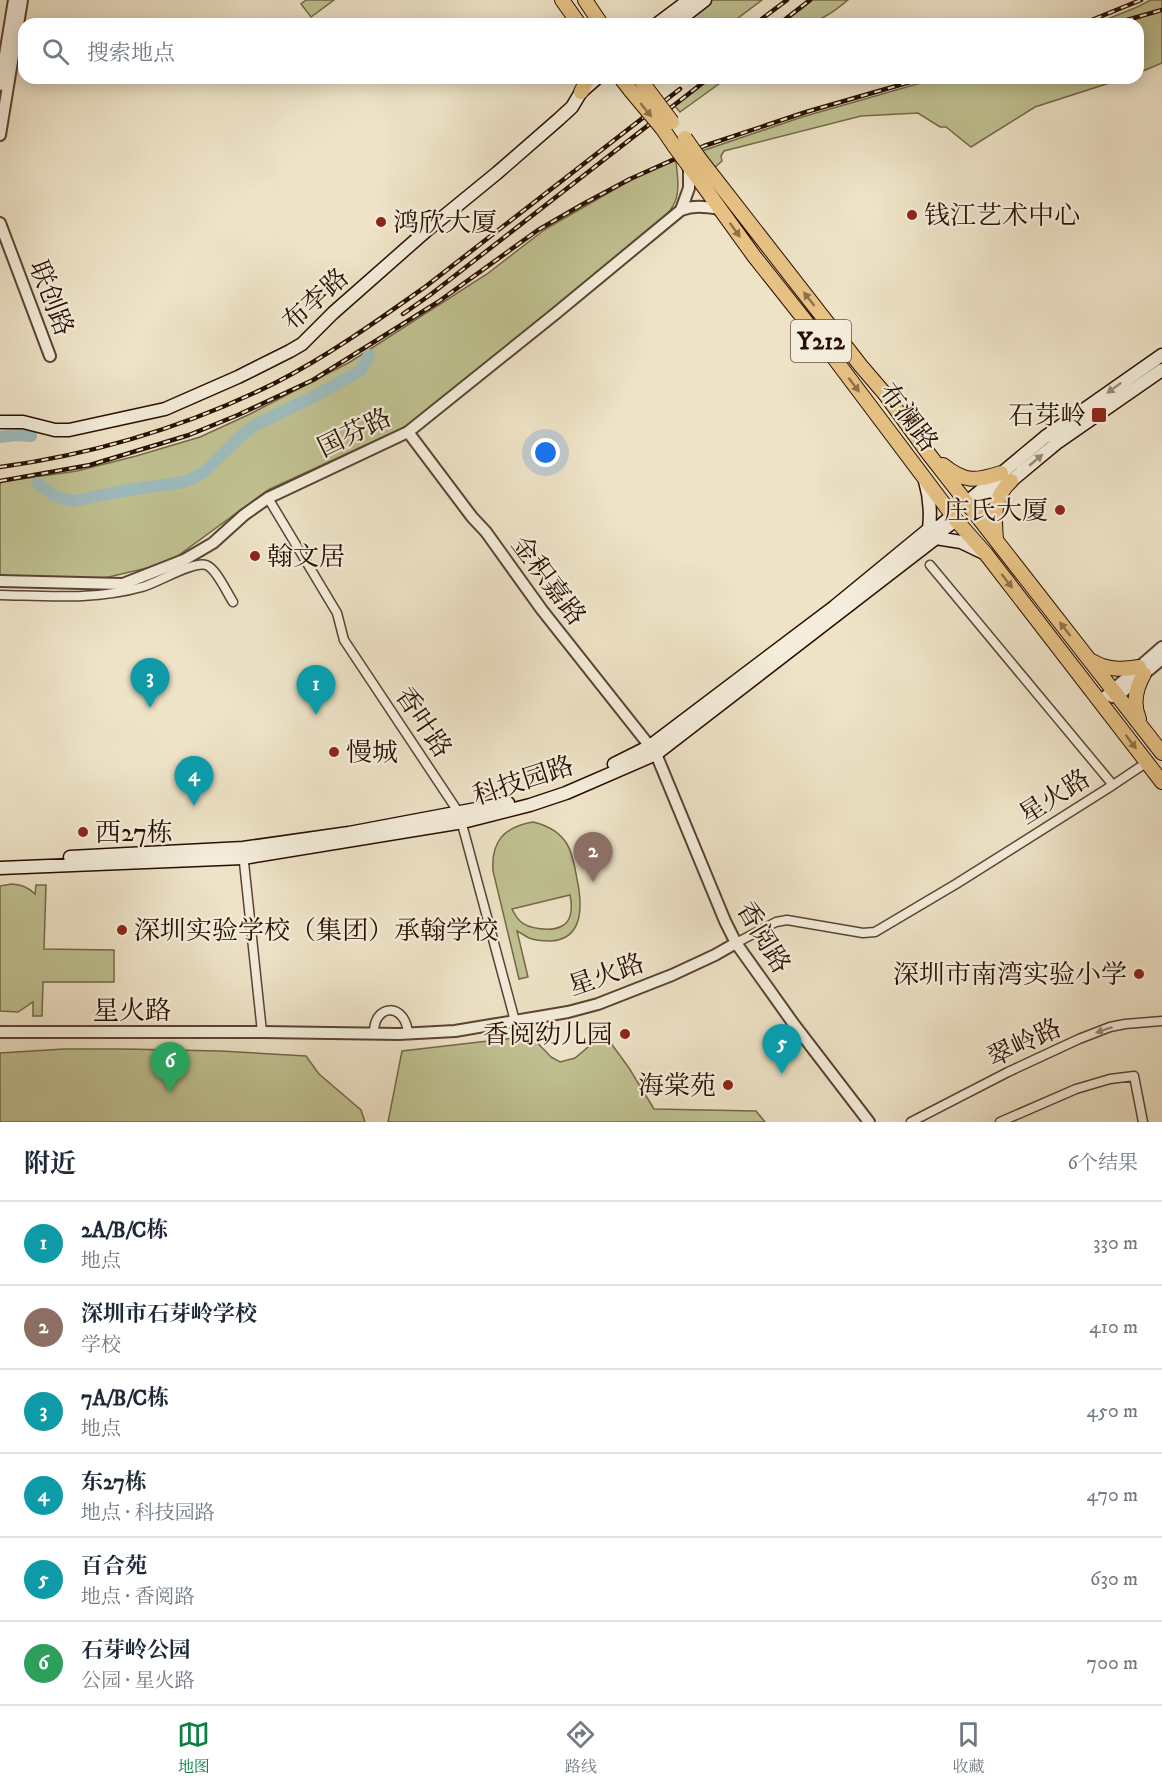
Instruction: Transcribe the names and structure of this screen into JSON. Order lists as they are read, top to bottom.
{
  "streets": {
    "main road": [
      "布李路",
      "Y212",
      "布澜路",
      "科技园路"
    ],
    "street": [
      "联创路",
      "国芬路",
      "金积嘉路",
      "香叶路",
      "星火路",
      "香阅路",
      "翠岭路"
    ]
  },
  "crossings": [
    ["布澜路", "科技园路"],
    ["布澜路", "星火路"],
    ["国芬路", "金积嘉路"],
    ["国芬路", "香叶路"],
    ["金积嘉路", "科技园路"],
    ["金积嘉路", "香阅路"],
    ["香叶路", "科技园路"],
    ["香叶路", "星火路"],
    ["科技园路", "香阅路"],
    ["星火路", "香阅路"]
  ],
  "one_way": ["翠岭路"],
  "places": {
    "other": [
      "钱江艺术中心",
      "鸿欣大厦",
      "庄氏大厦",
      "翰文居",
      "慢城",
      "西27栋",
      "深圳实验学校（集团）承翰学校",
      "深圳市南湾实验小学",
      "香阅幼儿园",
      "海棠苑"
    ],
    "transit": ["石芽岭"]
  },
  "page": {
    "search": "搜索地点",
    "pins": [
      "3",
      "1",
      "4",
      "2",
      "5",
      "6"
    ],
    "heading": ["附近", "6个结果"],
    "list": [
      {
        "mark": "1",
        "name": "2A/B/C栋",
        "note": "地点",
        "value": "330 m"
      },
      {
        "mark": "2",
        "name": "深圳市石芽岭学校",
        "note": "学校",
        "value": "410 m"
      },
      {
        "mark": "3",
        "name": "7A/B/C栋",
        "note": "地点",
        "value": "450 m"
      },
      {
        "mark": "4",
        "name": "东27栋",
        "note": "地点 · 科技园路",
        "value": "470 m"
      },
      {
        "mark": "5",
        "name": "百合苑",
        "note": "地点 · 香阅路",
        "value": "630 m"
      },
      {
        "mark": "6",
        "name": "石芽岭公园",
        "note": "公园 · 星火路",
        "value": "700 m"
      }
    ],
    "nav": ["地图", "路线", "收藏"]
  }
}
